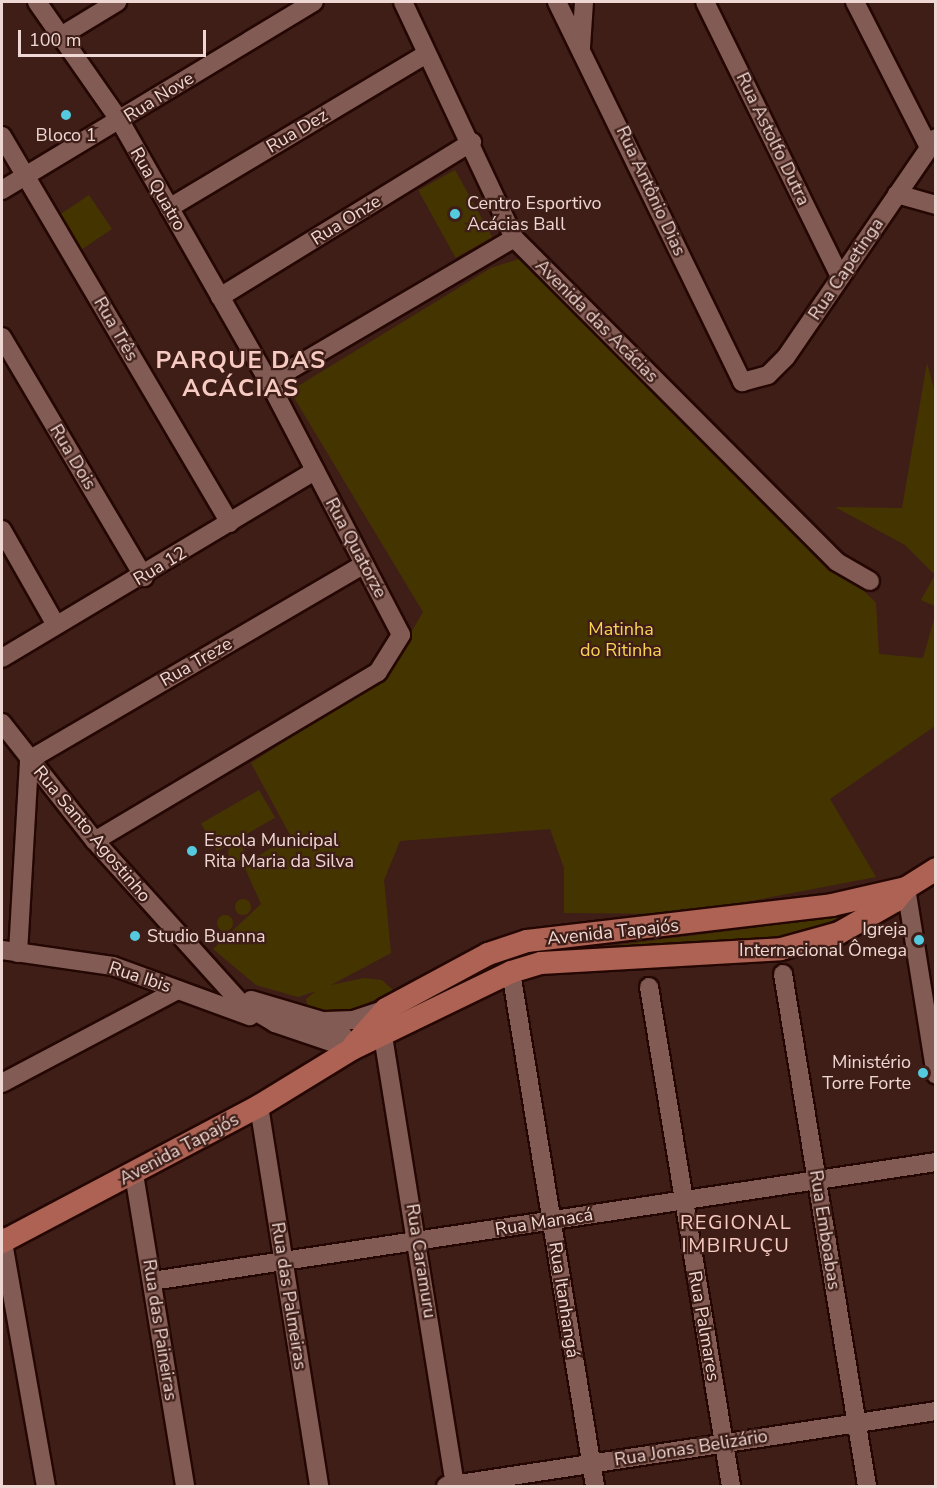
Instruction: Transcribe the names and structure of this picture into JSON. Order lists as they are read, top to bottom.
{
  "streets": {
    "main road": ["Avenida Tapajós"],
    "street": [
      "Rua Nove",
      "Rua Dez",
      "Rua Astolfo Dutra",
      "Rua Quatro",
      "Rua Antônio Dias",
      "Rua Onze",
      "Rua Capetinga",
      "Avenida das Acácias",
      "Rua Três",
      "Rua Dois",
      "Rua Quatorze",
      "Rua 12",
      "Rua Treze",
      "Rua Santo Agostinho",
      "Rua Ibis",
      "Rua Manacá",
      "Rua Emboabas",
      "Rua Caramuru",
      "Rua das Palmeiras",
      "Rua Itanhangá",
      "Rua Palmares",
      "Rua das Paineiras",
      "Rua Jonas Belizário"
    ]
  },
  "crossings": [
    ["Rua Nove", "Rua Quatro"],
    ["Rua Nove", "Rua Três"],
    ["Rua Dez", "Rua Quatro"],
    ["Rua Dez", "Avenida das Acácias"],
    ["Rua Astolfo Dutra", "Rua Capetinga"],
    ["Rua Quatro", "Rua Onze"],
    ["Rua Quatro", "Rua Quatorze"],
    ["Rua Antônio Dias", "Rua Capetinga"],
    ["Rua Onze", "Avenida das Acácias"],
    ["Rua Três", "Rua 12"],
    ["Rua Dois", "Rua 12"],
    ["Rua Quatorze", "Rua 12"],
    ["Rua Quatorze", "Rua Treze"],
    ["Rua Quatorze", "Rua Santo Agostinho"],
    ["Rua Treze", "Rua Santo Agostinho"],
    ["Rua Santo Agostinho", "Avenida Tapajós"],
    ["Rua Santo Agostinho", "Rua Ibis"],
    ["Avenida Tapajós", "Rua Caramuru"],
    ["Avenida Tapajós", "Rua das Palmeiras"],
    ["Avenida Tapajós", "Rua Itanhangá"],
    ["Avenida Tapajós", "Rua das Paineiras"],
    ["Rua Manacá", "Rua Emboabas"],
    ["Rua Manacá", "Rua Caramuru"],
    ["Rua Manacá", "Rua das Palmeiras"],
    ["Rua Manacá", "Rua Itanhangá"],
    ["Rua Manacá", "Rua Palmares"],
    ["Rua Manacá", "Rua das Paineiras"],
    ["Rua Emboabas", "Rua Jonas Belizário"],
    ["Rua Caramuru", "Rua Jonas Belizário"],
    ["Rua Itanhangá", "Rua Jonas Belizário"],
    ["Rua Palmares", "Rua Jonas Belizário"]
  ],
  "districts": ["PARQUE DAS ACÁCIAS", "REGIONAL IMBIRUÇU"],
  "parks": ["Matinha do Ritinha"],
  "places": [
    "Bloco 1",
    "Centro Esportivo Acácias Ball",
    "Escola Municipal Rita Maria da Silva",
    "Studio Buanna",
    "Igreja Internacional Ômega",
    "Ministério Torre Forte"
  ],
  "scale_bar": "100 m"
}
